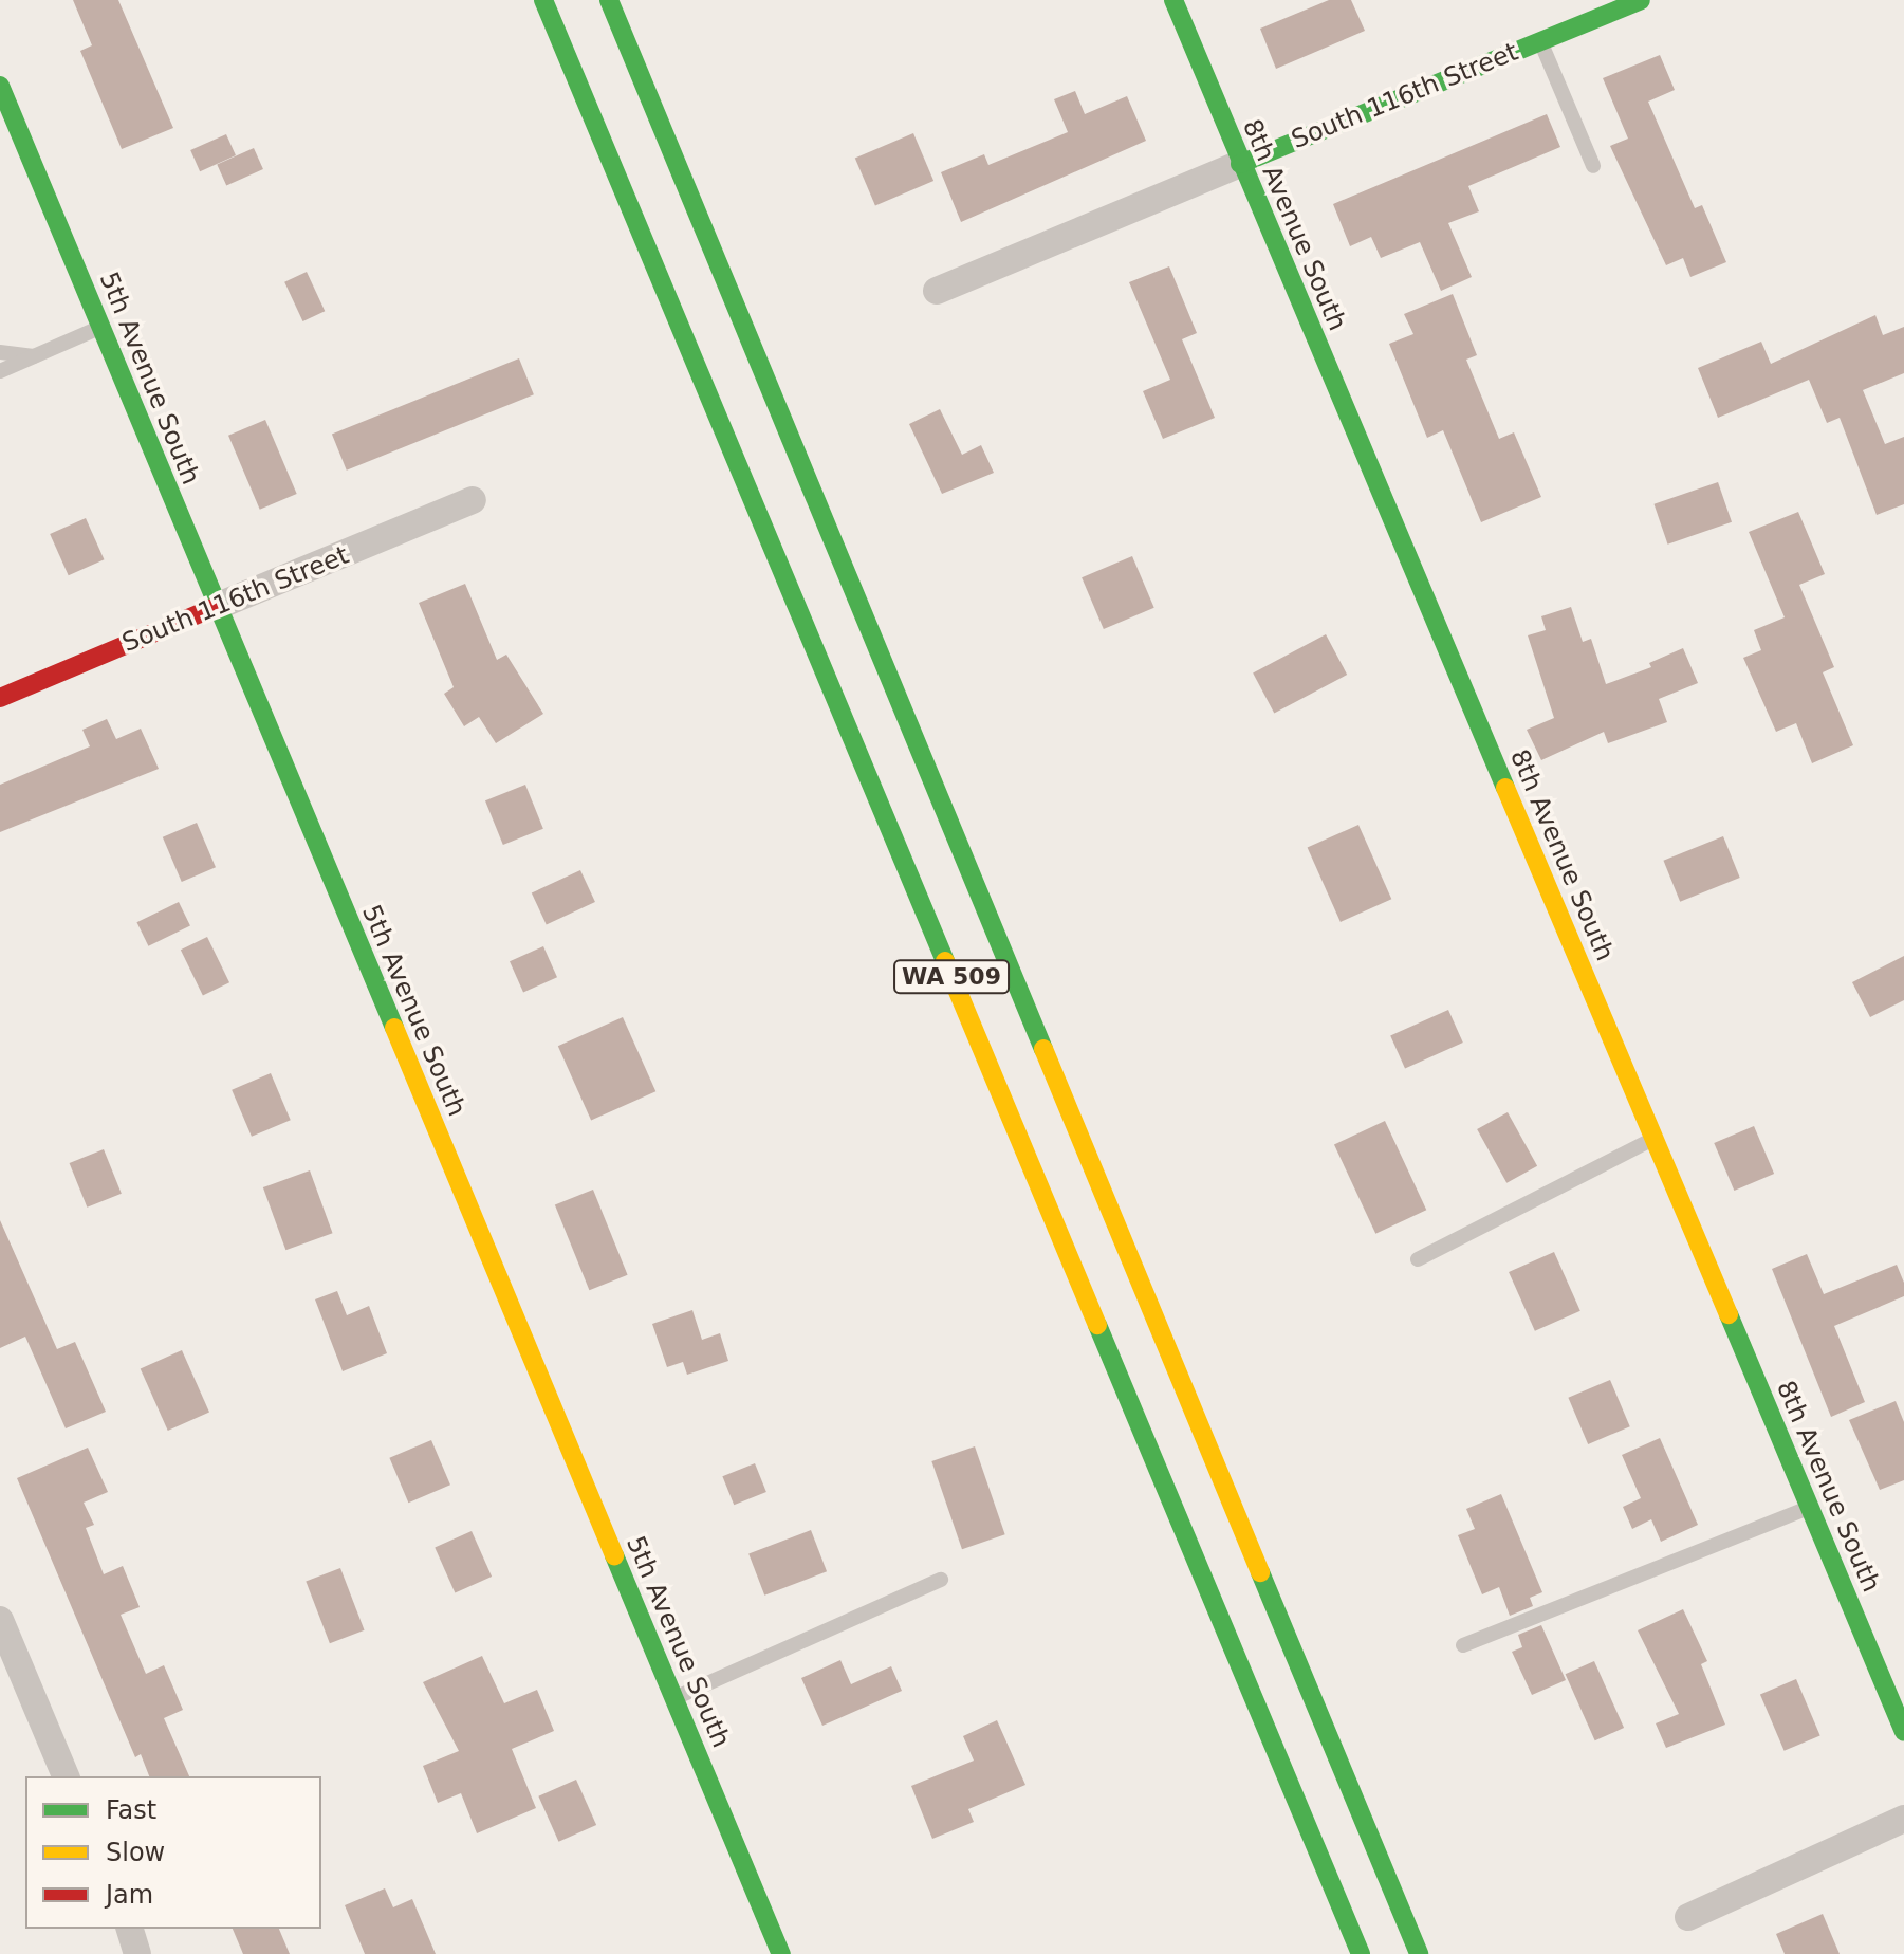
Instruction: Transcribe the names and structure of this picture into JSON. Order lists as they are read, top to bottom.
{
  "streets": {
    "main road": [
      "South 116th Street",
      "8th Avenue South",
      "5th Avenue South",
      "WA 509"
    ]
  },
  "crossings": [
    ["South 116th Street", "8th Avenue South"],
    ["South 116th Street", "5th Avenue South"]
  ],
  "legend": ["Fast", "Slow", "Jam"]
}
